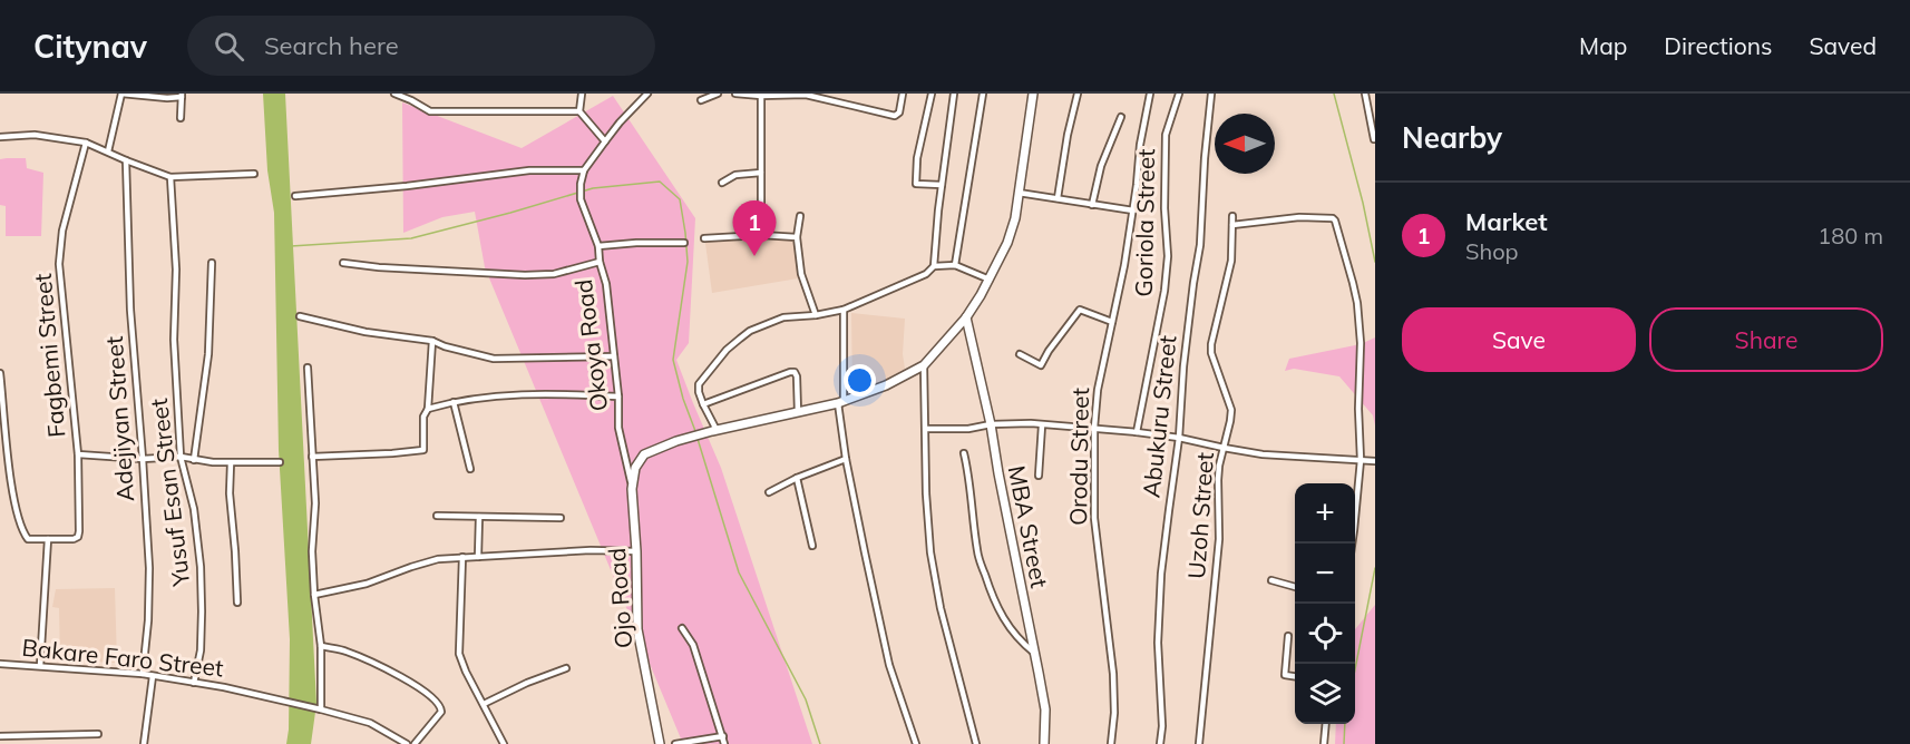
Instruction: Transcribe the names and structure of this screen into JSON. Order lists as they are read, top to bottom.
{
  "streets": {
    "street": [
      "Goriola Street",
      "Okoya Road",
      "Fagbemi Street",
      "Abukuru Street",
      "Adejiyan Street",
      "Orodu Street",
      "Yusuf Esan Street",
      "Uzoh Street",
      "MBA Street",
      "Ojo Road",
      "Bakare Faro Street"
    ]
  },
  "crossings": [
    ["Okoya Road", "Ojo Road"],
    ["Adejiyan Street", "Bakare Faro Street"],
    ["Yusuf Esan Street", "Bakare Faro Street"]
  ],
  "north": "left",
  "page": {
    "header": "Citynav",
    "search": "Search here",
    "nav": ["Map", "Directions", "Saved"],
    "heading": "Nearby",
    "list": [
      {
        "mark": "1",
        "name": "Market",
        "note": "Shop",
        "value": "180 m"
      }
    ],
    "pins": "1",
    "buttons": ["Save", "Share"],
    "map_buttons": ["+", "−"]
  }
}
